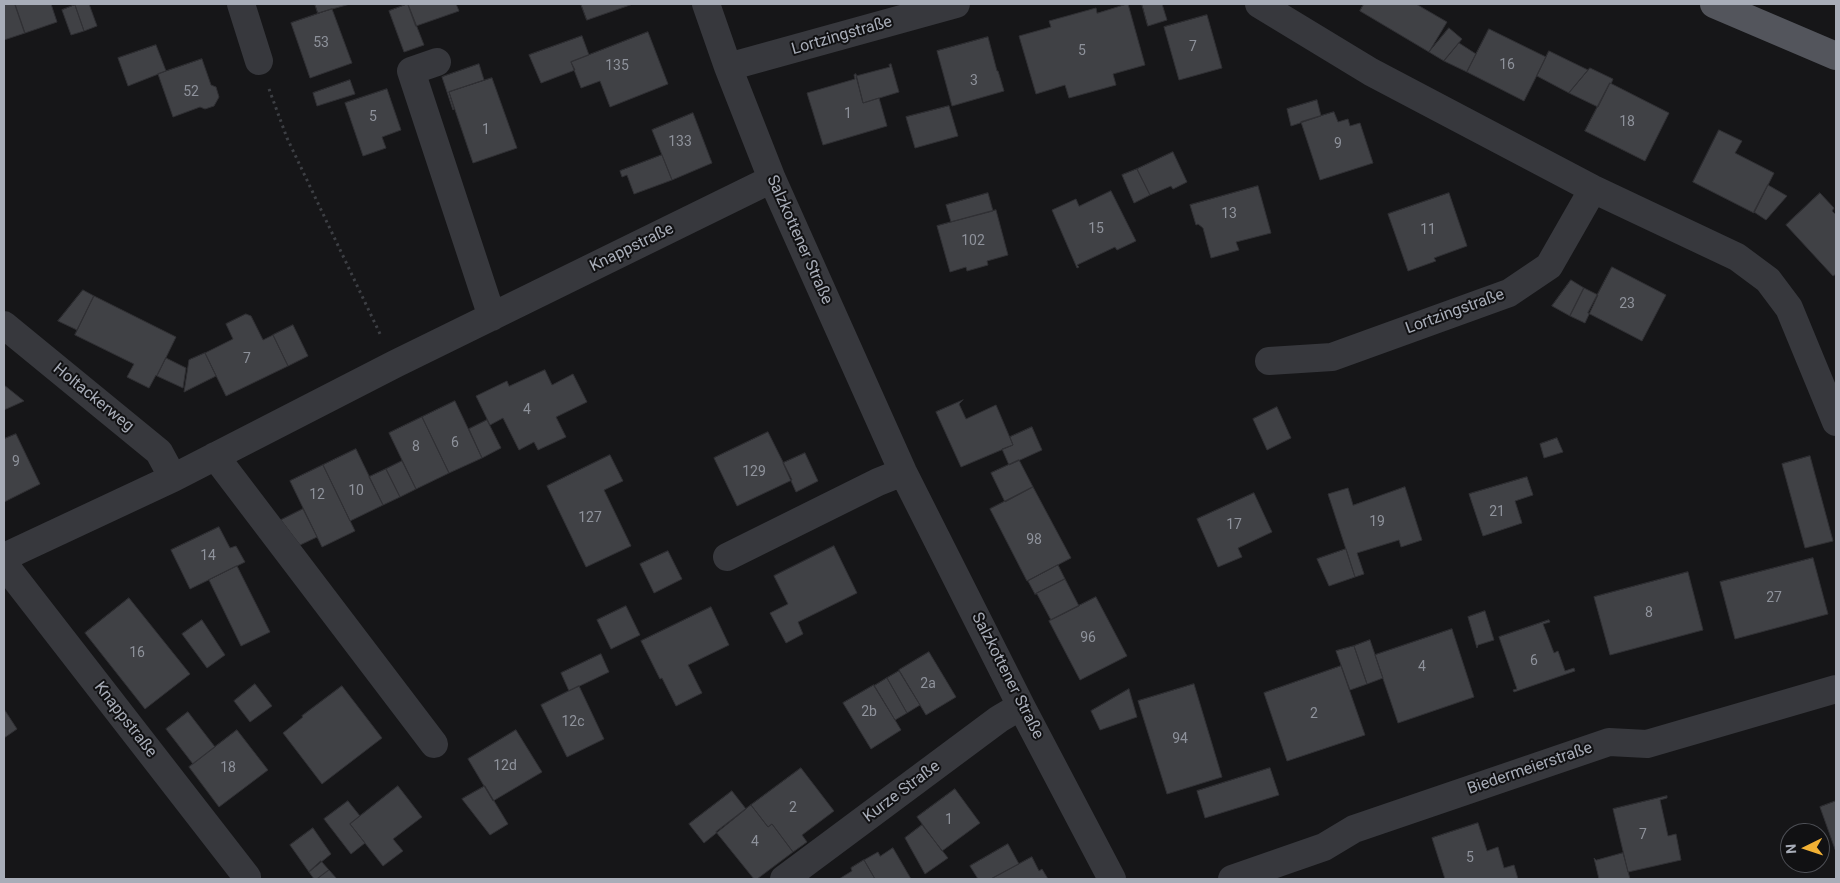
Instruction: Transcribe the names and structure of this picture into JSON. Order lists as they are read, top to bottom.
{
  "streets": {
    "street": [
      "Lortzingstraße",
      "Salzkottener Straße",
      "Knappstraße",
      "Holtackerweg",
      "Biedermeierstraße",
      "Kurze Straße"
    ]
  },
  "crossings": [
    ["Lortzingstraße", "Salzkottener Straße"],
    ["Salzkottener Straße", "Knappstraße"],
    ["Salzkottener Straße", "Kurze Straße"],
    ["Knappstraße", "Holtackerweg"]
  ],
  "house_numbers": [
    "53",
    "7",
    "5",
    "16",
    "135",
    "3",
    "52",
    "1",
    "5",
    "18",
    "1",
    "133",
    "9",
    "13",
    "15",
    "11",
    "102",
    "23",
    "7",
    "4",
    "6",
    "8",
    "9",
    "129",
    "10",
    "12",
    "21",
    "127",
    "19",
    "17",
    "98",
    "14",
    "27",
    "8",
    "96",
    "16",
    "6",
    "4",
    "2a",
    "2b",
    "2",
    "12c",
    "94",
    "12d",
    "18",
    "2",
    "1",
    "7",
    "4",
    "5"
  ],
  "north": "left"
}
